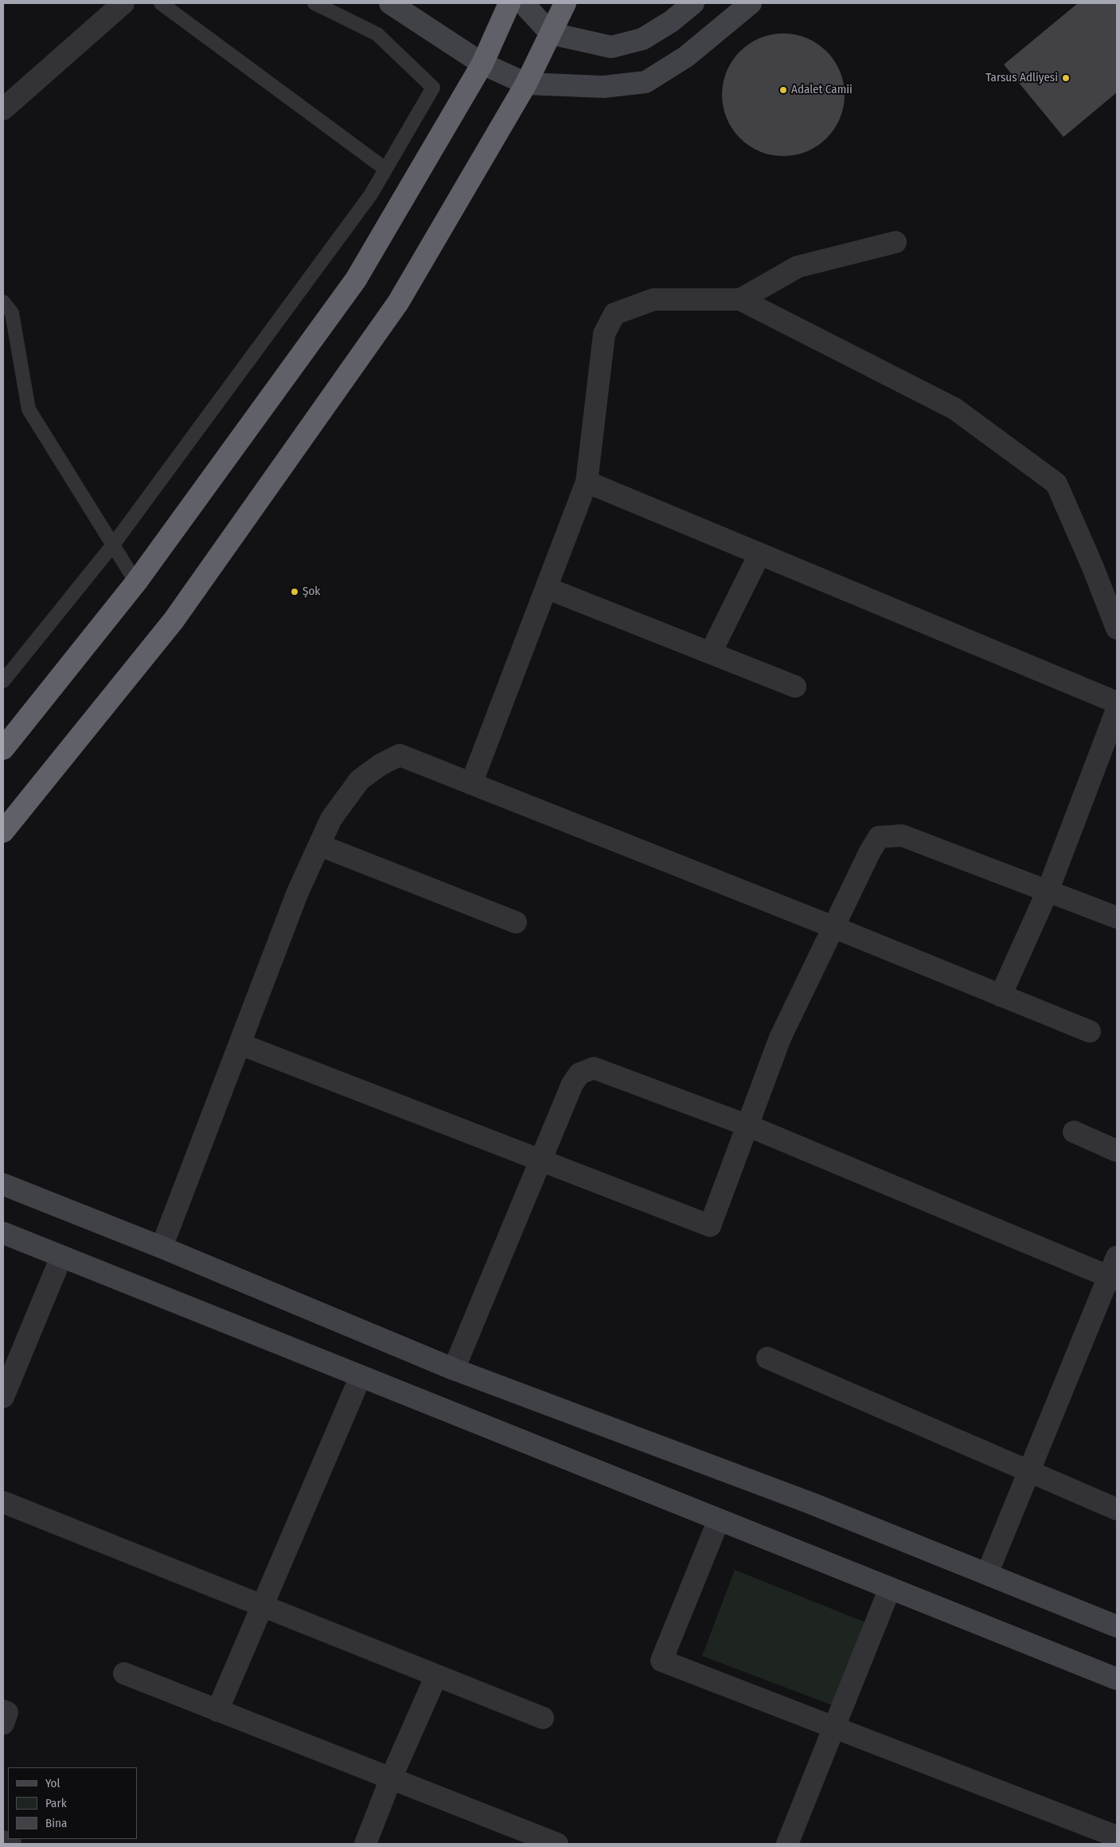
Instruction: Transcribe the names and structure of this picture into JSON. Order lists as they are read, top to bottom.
{
  "places": ["Tarsus Adliyesi", "Adalet Camii", "Şok"],
  "legend": ["Yol", "Park", "Bina"]
}
